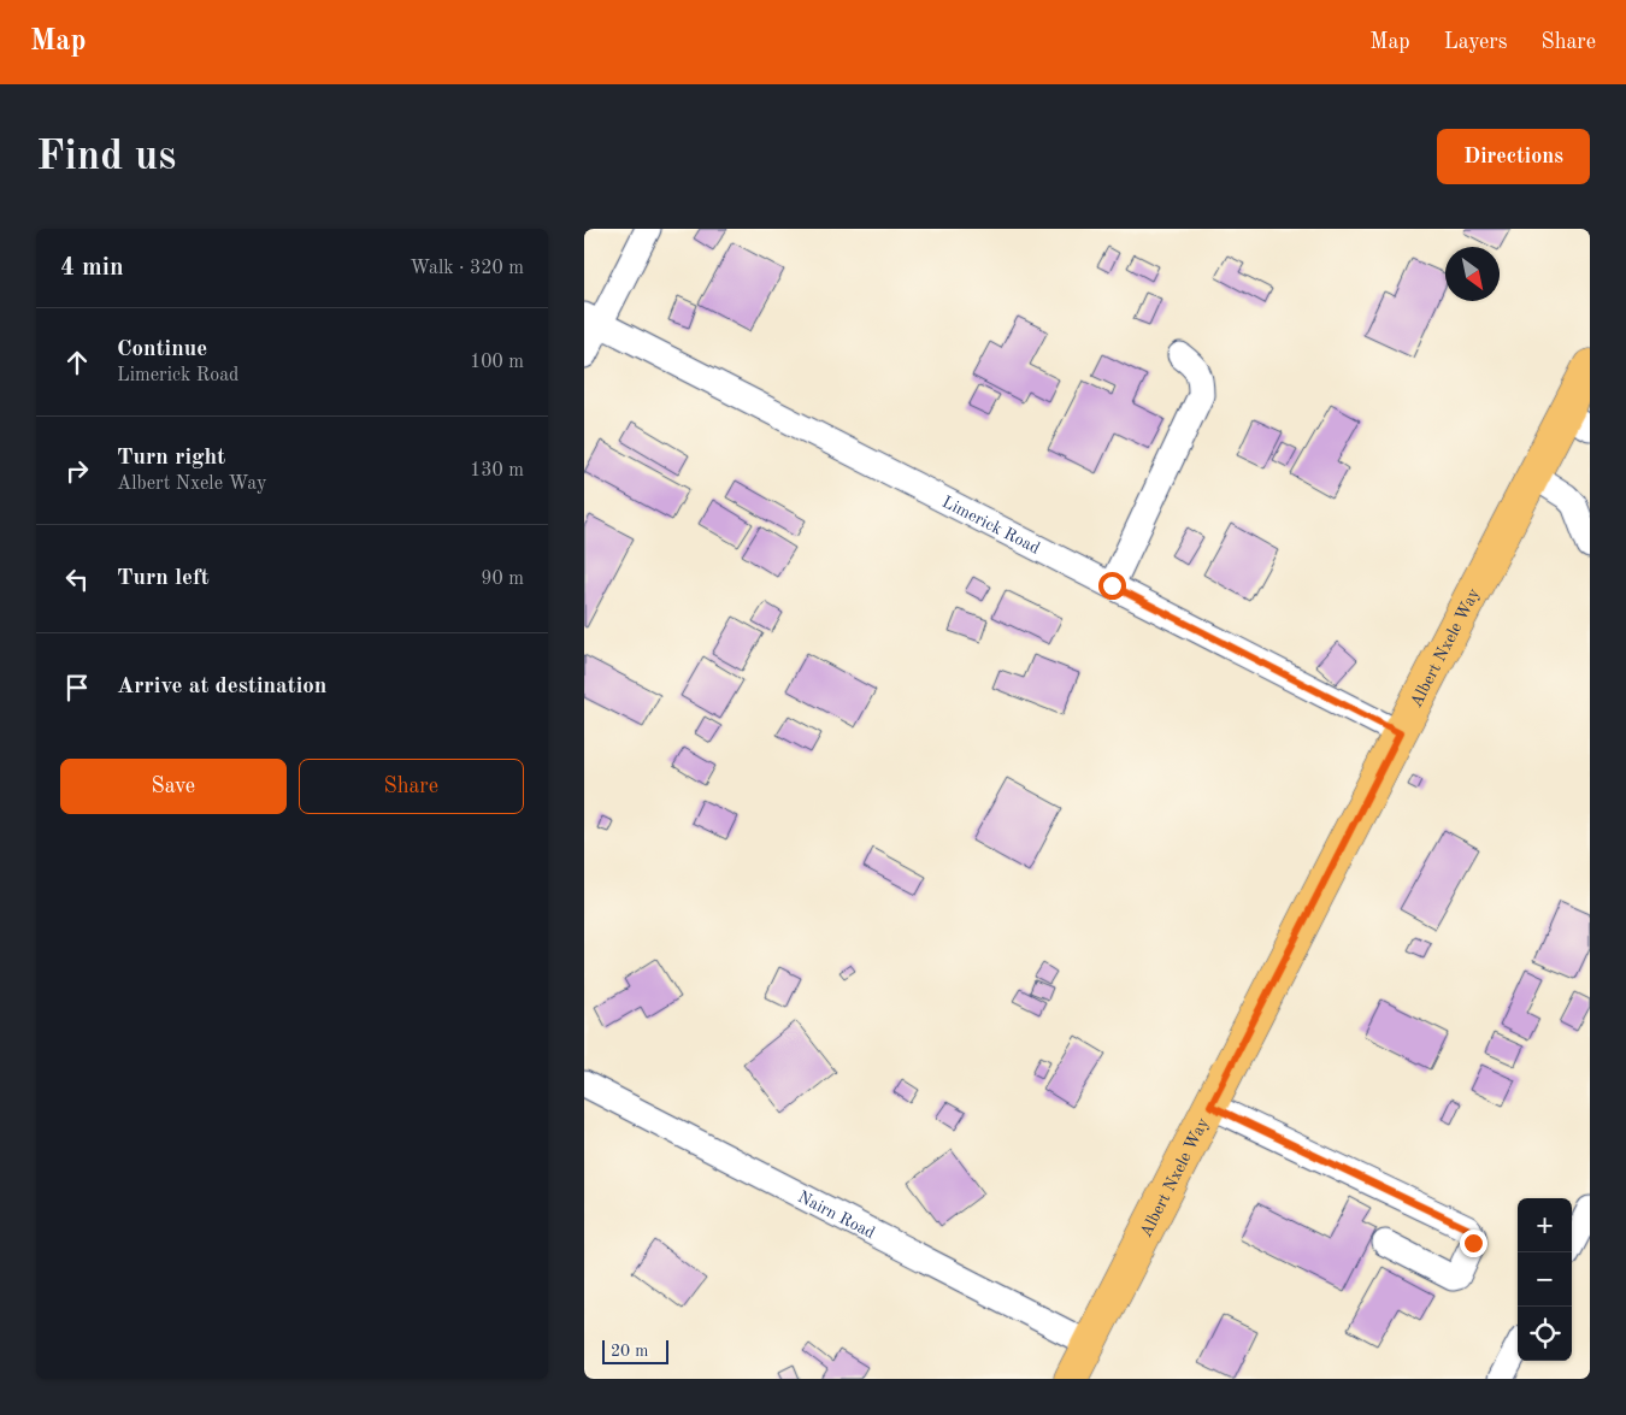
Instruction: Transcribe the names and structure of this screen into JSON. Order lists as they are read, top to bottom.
{
  "streets": {
    "main road": ["Albert Nxele Way"],
    "street": ["Limerick Road", "Nairn Road"]
  },
  "crossings": [
    ["Limerick Road", "Albert Nxele Way"],
    ["Albert Nxele Way", "Nairn Road"]
  ],
  "scale_bar": "20 m",
  "north": "bottom right",
  "page": {
    "header": "Map",
    "nav": ["Map", "Layers", "Share"],
    "buttons": [
      "Directions",
      ["Save", "Share"]
    ],
    "title": "Find us",
    "heading": ["4 min", "Walk · 320 m"],
    "list": [
      ["Continue", "Limerick Road", "100 m"],
      ["Turn right", "Albert Nxele Way", "130 m"],
      ["Turn left", "90 m"],
      "Arrive at destination"
    ],
    "map_buttons": ["+", "−"],
    "scale": "20 m"
  }
}
